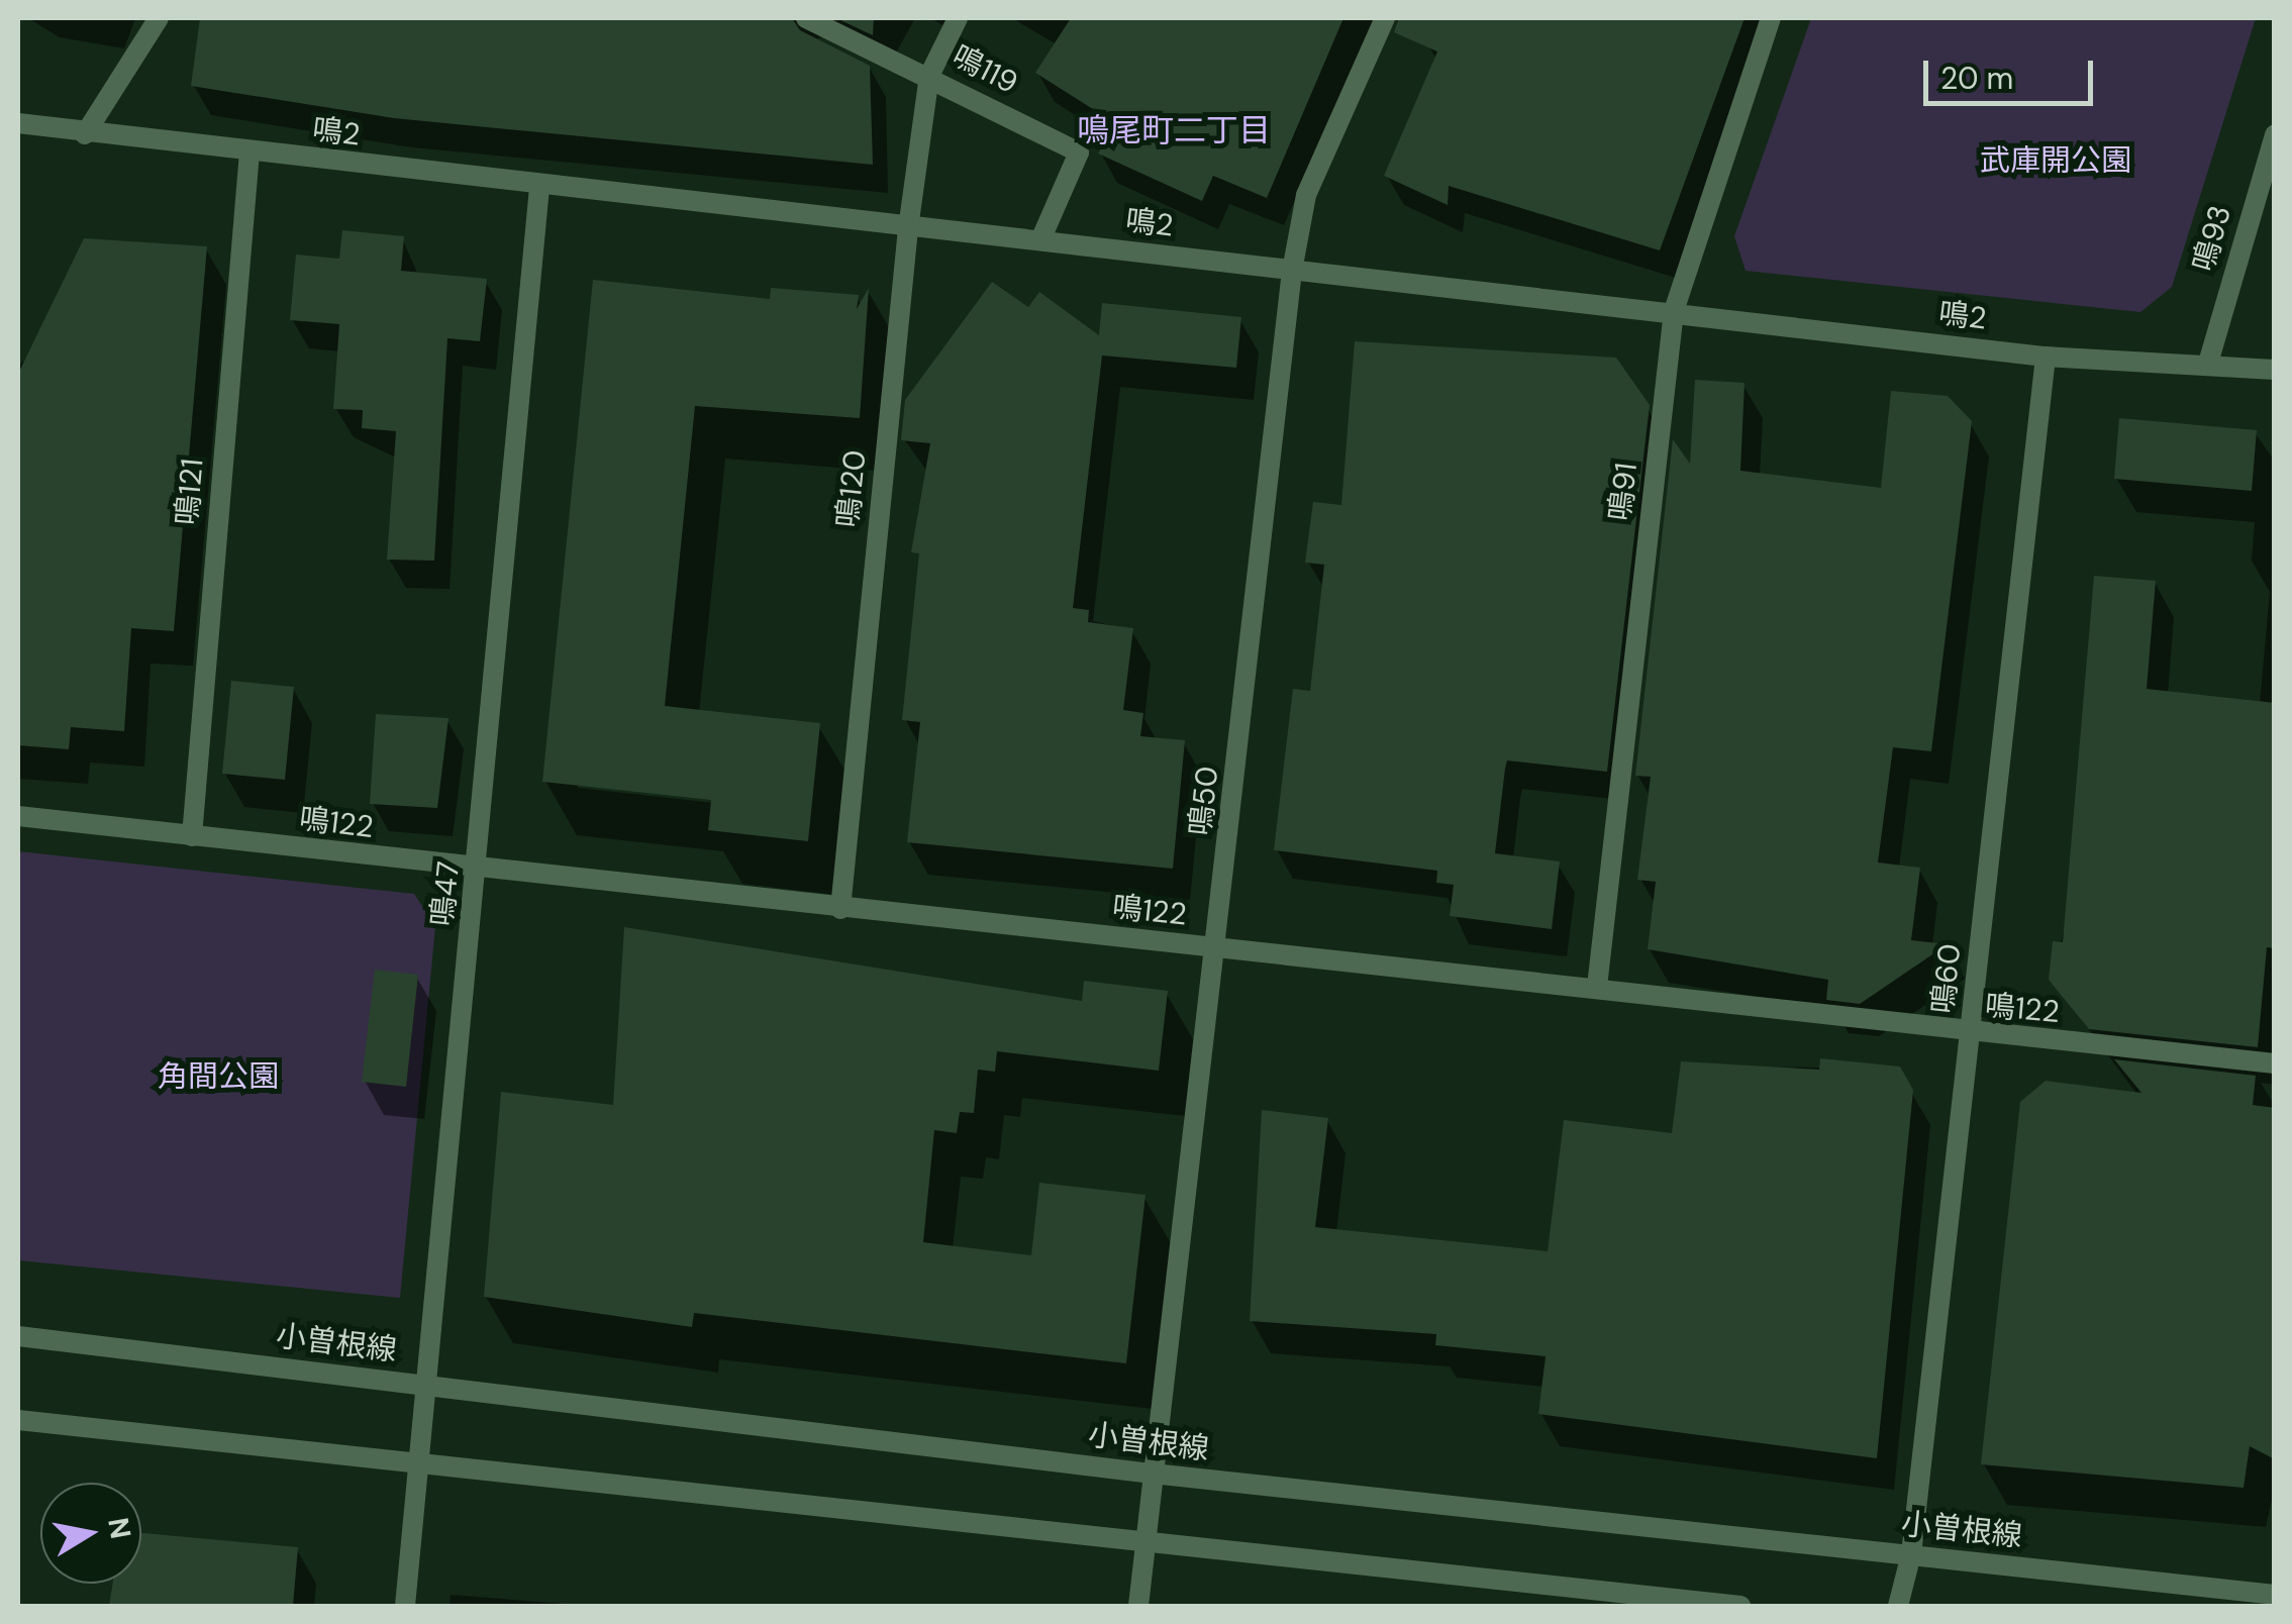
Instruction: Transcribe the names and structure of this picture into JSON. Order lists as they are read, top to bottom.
{
  "streets": {
    "street": [
      "鳴119",
      "鳴2",
      "鳴93",
      "鳴120",
      "鳴121",
      "鳴91",
      "鳴50",
      "鳴122",
      "鳴47",
      "鳴60",
      "小曽根線"
    ]
  },
  "crossings": [
    ["鳴119", "鳴2"],
    ["鳴119", "鳴120"],
    ["鳴2", "鳴93"],
    ["鳴2", "鳴120"],
    ["鳴2", "鳴121"],
    ["鳴2", "鳴91"],
    ["鳴2", "鳴50"],
    ["鳴2", "鳴47"],
    ["鳴2", "鳴60"],
    ["鳴120", "鳴122"],
    ["鳴121", "鳴122"],
    ["鳴91", "鳴122"],
    ["鳴50", "鳴122"],
    ["鳴50", "小曽根線"],
    ["鳴122", "鳴47"],
    ["鳴122", "鳴60"],
    ["鳴47", "小曽根線"],
    ["鳴60", "小曽根線"]
  ],
  "districts": ["鳴尾町二丁目"],
  "parks": ["武庫開公園", "角間公園"],
  "scale_bar": "20 m",
  "north": "right"
}
